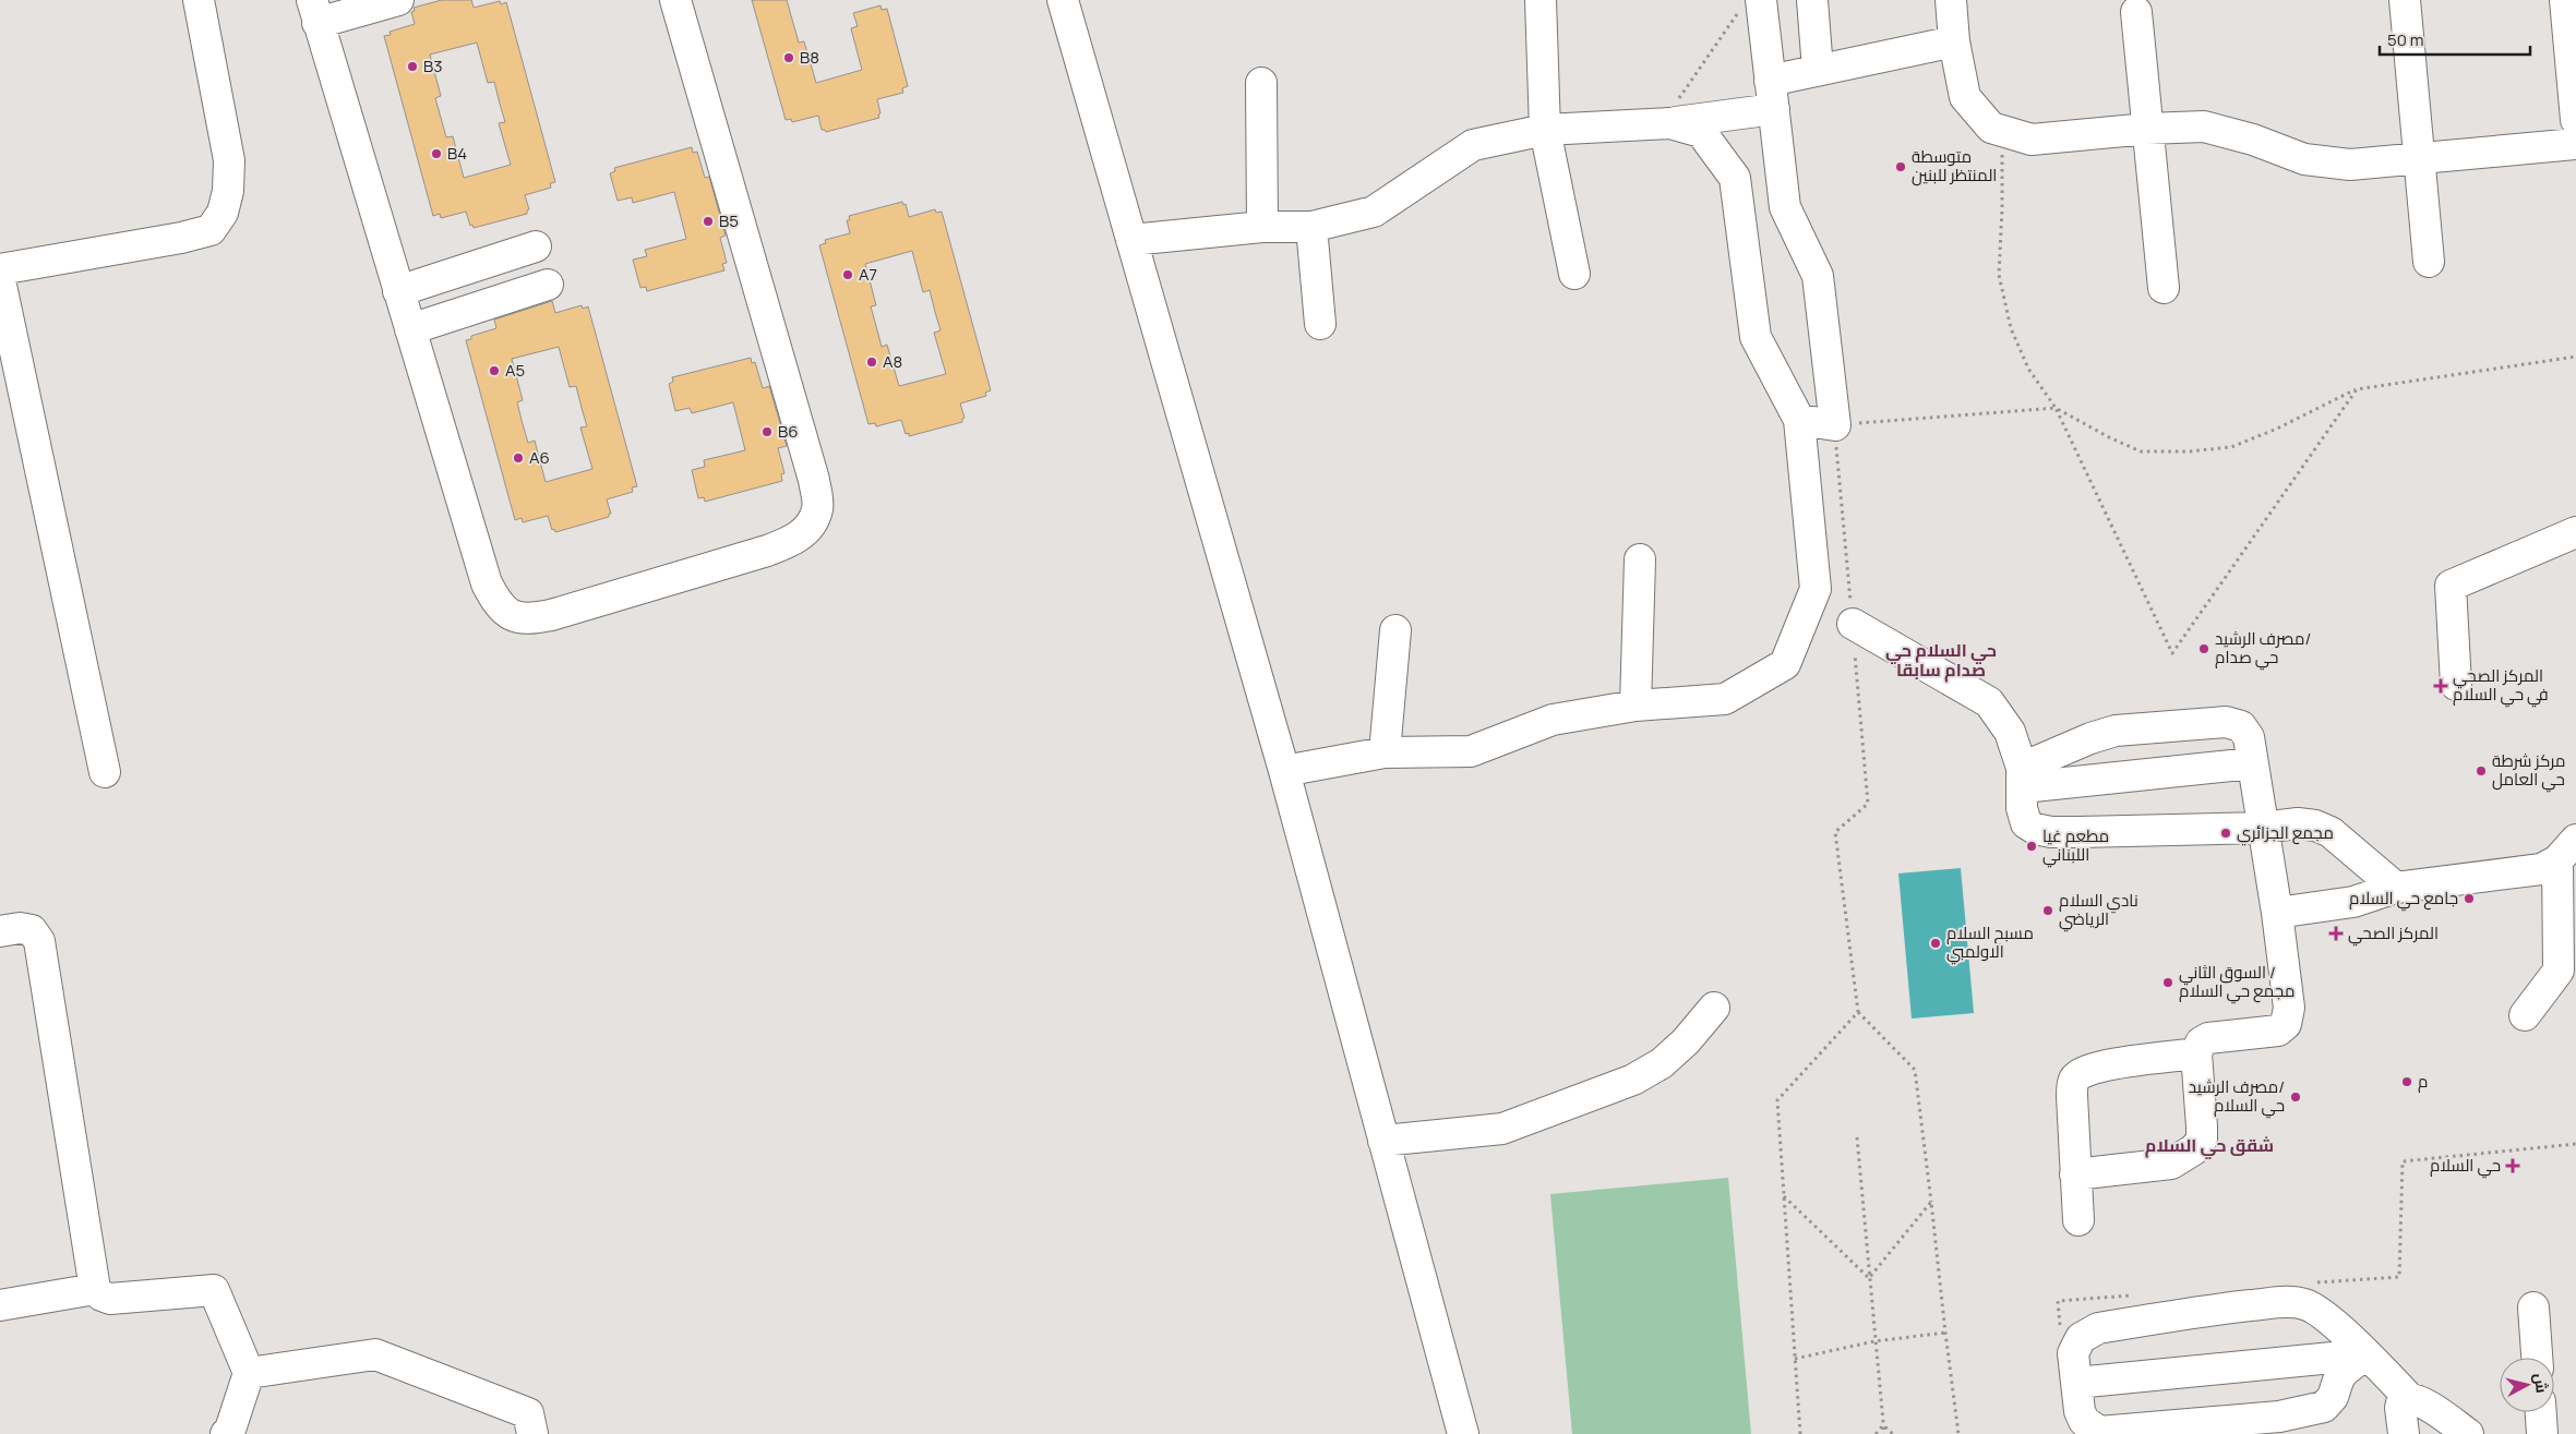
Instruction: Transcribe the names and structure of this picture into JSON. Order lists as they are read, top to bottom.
{
  "districts": ["حي السلام حي صدام سابقا", "شقق حي السلام"],
  "places": {
    "other": [
      "B8",
      "B3",
      "B4",
      "متوسطة المنتظر للبنين",
      "B5",
      "A7",
      "A8",
      "A5",
      "B6",
      "A6",
      "مصرف الرشيد/ حي صدام",
      "مركز شرطة حي العامل",
      "مجمع الجزائري",
      "مطعم غيا اللبناني",
      "جامع حي السلام",
      "نادي السلام الرياضي",
      "مسبح السلام الاولمبي",
      "السوق الثاني / مجمع حي السلام",
      "م",
      "مصرف الرشيد/ حي السلام"
    ],
    "health": ["المركز الصحي في حي السلام", "المركز الصحي", "حي السلام"]
  },
  "scale_bar": "50 m",
  "north": "right"
}
